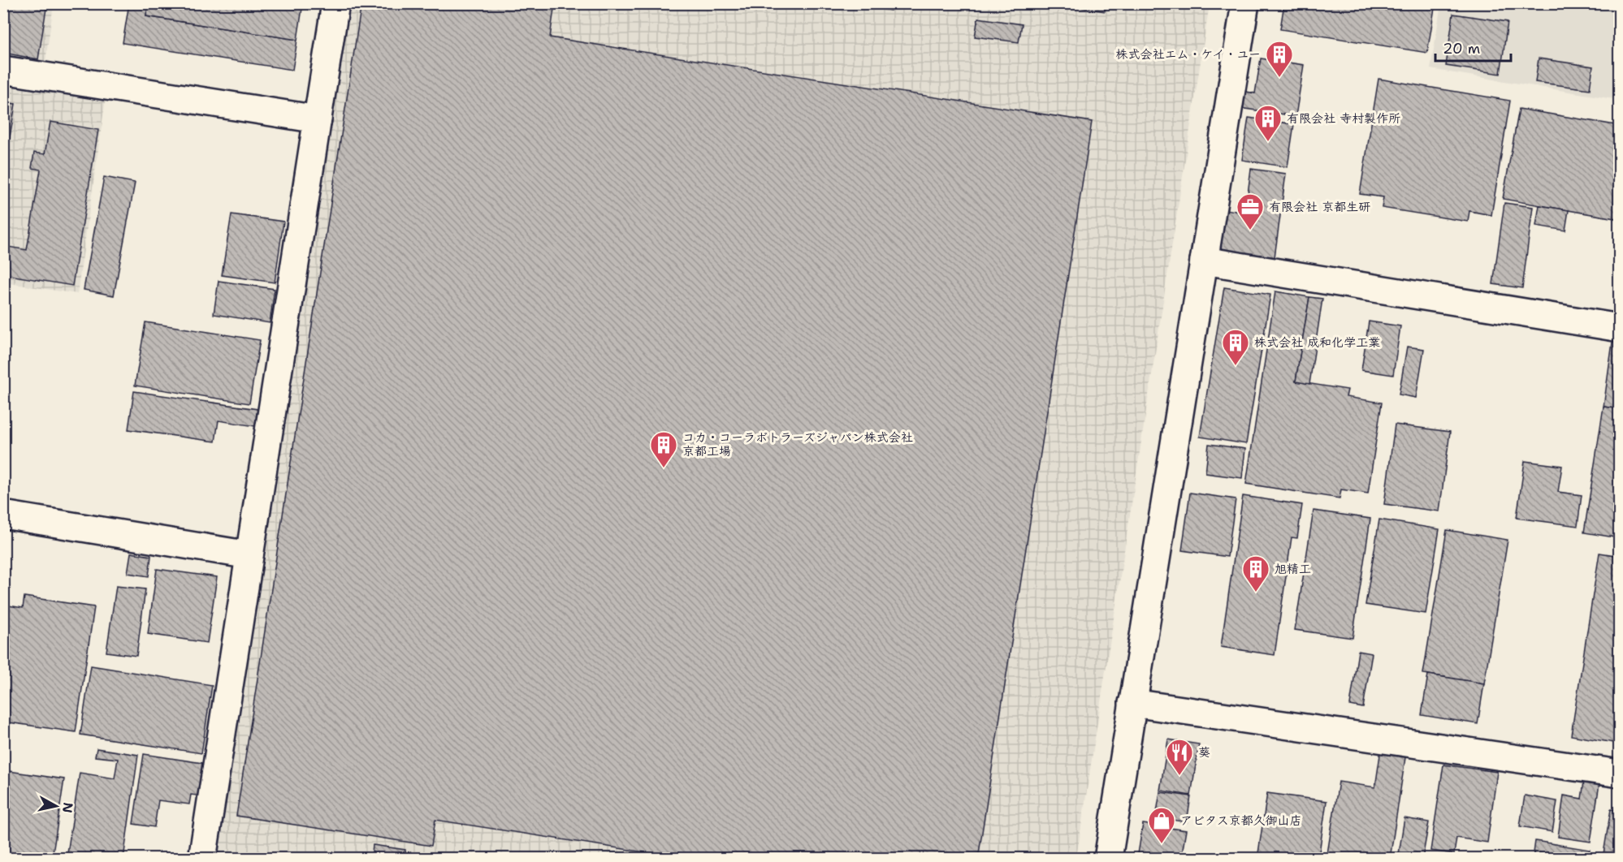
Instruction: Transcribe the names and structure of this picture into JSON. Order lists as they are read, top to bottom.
{
  "places": {
    "building": [
      "株式会社エム・ケイ・ユー",
      "有限会社 寺村製作所",
      "株式会社 成和化学工業",
      "コカ・コーラボトラーズジャパン株式会社 京都工場",
      "旭精工"
    ],
    "office": ["有限会社 京都生研"],
    "restaurant": ["葵"],
    "shop": ["アビタス京都久御山店"]
  },
  "scale_bar": "20 m",
  "north": "right"
}
